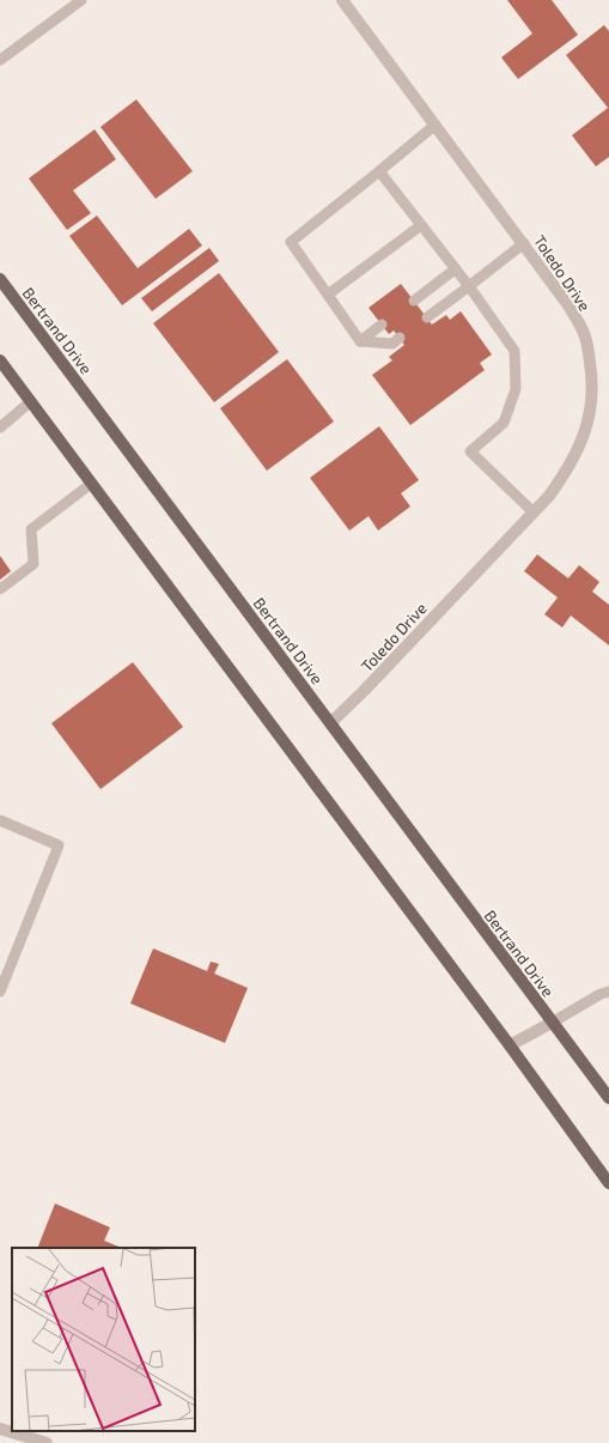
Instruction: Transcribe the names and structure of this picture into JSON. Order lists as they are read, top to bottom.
{
  "streets": {
    "main road": ["Bertrand Drive"],
    "street": ["Toledo Drive"]
  },
  "crossings": [
    ["Toledo Drive", "Bertrand Drive"]
  ]
}
